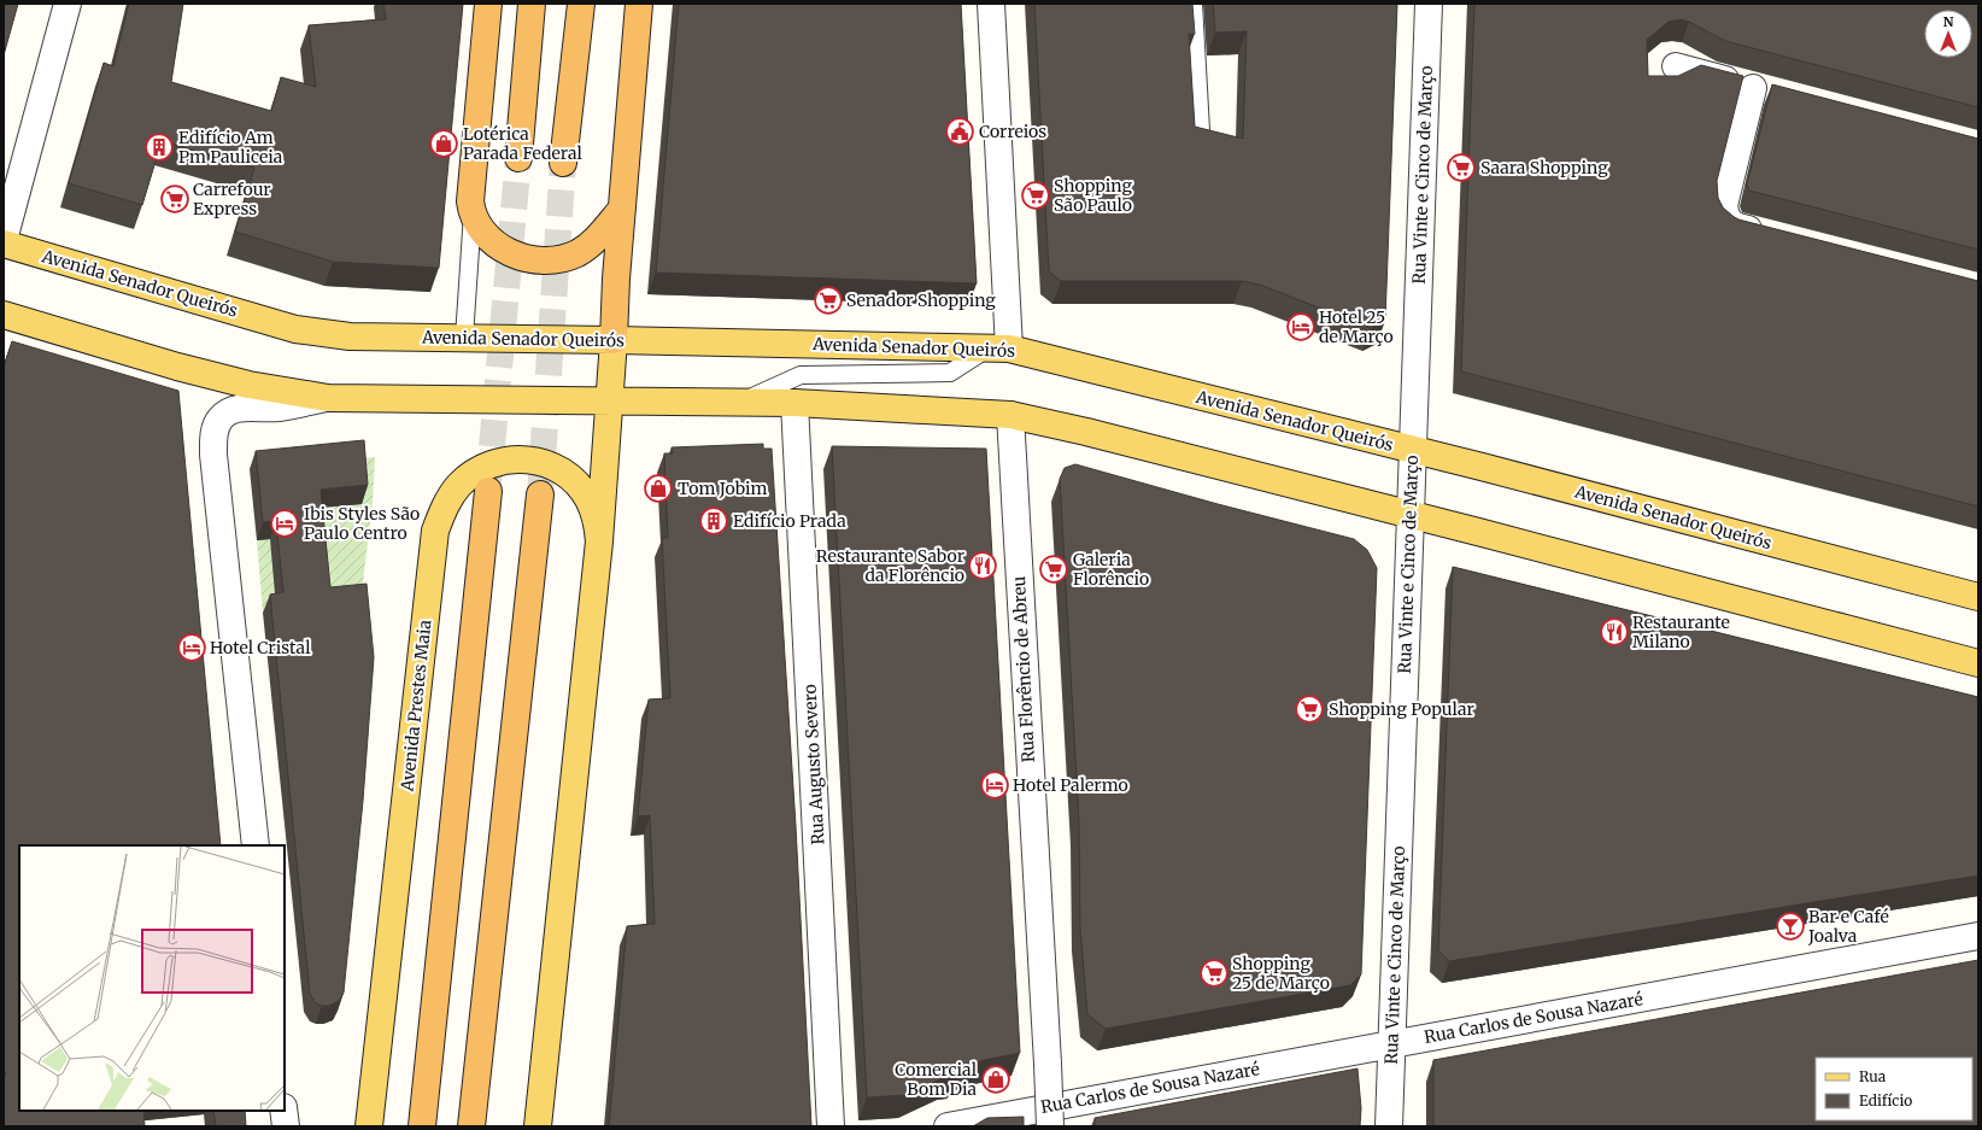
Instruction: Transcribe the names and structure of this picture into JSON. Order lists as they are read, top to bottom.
{
  "streets": {
    "main road": ["Avenida Senador Queirós", "Avenida Prestes Maia"],
    "street": [
      "Rua Vinte e Cinco de Março",
      "Rua Florêncio de Abreu",
      "Rua Augusto Severo",
      "Rua Carlos de Sousa Nazaré"
    ]
  },
  "crossings": [
    ["Rua Vinte e Cinco de Março", "Avenida Senador Queirós"],
    ["Rua Vinte e Cinco de Março", "Rua Carlos de Sousa Nazaré"],
    ["Avenida Senador Queirós", "Avenida Prestes Maia"]
  ],
  "places": {
    "public building": ["Correios"],
    "shop": ["Lotérica Parada Federal", "Tom Jobim", "Comercial Bom Dia"],
    "building": ["Edifício Am Pm Pauliceia", "Edifício Prada"],
    "supermarket": [
      "Saara Shopping",
      "Shopping São Paulo",
      "Carrefour Express",
      "Senador Shopping",
      "Galeria Florêncio",
      "Shopping Popular",
      "Shopping 25 de Março"
    ],
    "hotel": [
      "Hotel 25 de Março",
      "Ibis Styles São Paulo Centro",
      "Hotel Cristal",
      "Hotel Palermo"
    ],
    "restaurant": ["Restaurante Sabor da Florêncio", "Restaurante Milano"],
    "bar": ["Bar e Café Joalva"]
  },
  "legend": ["Rua", "Edifício"],
  "north": "top"
}
